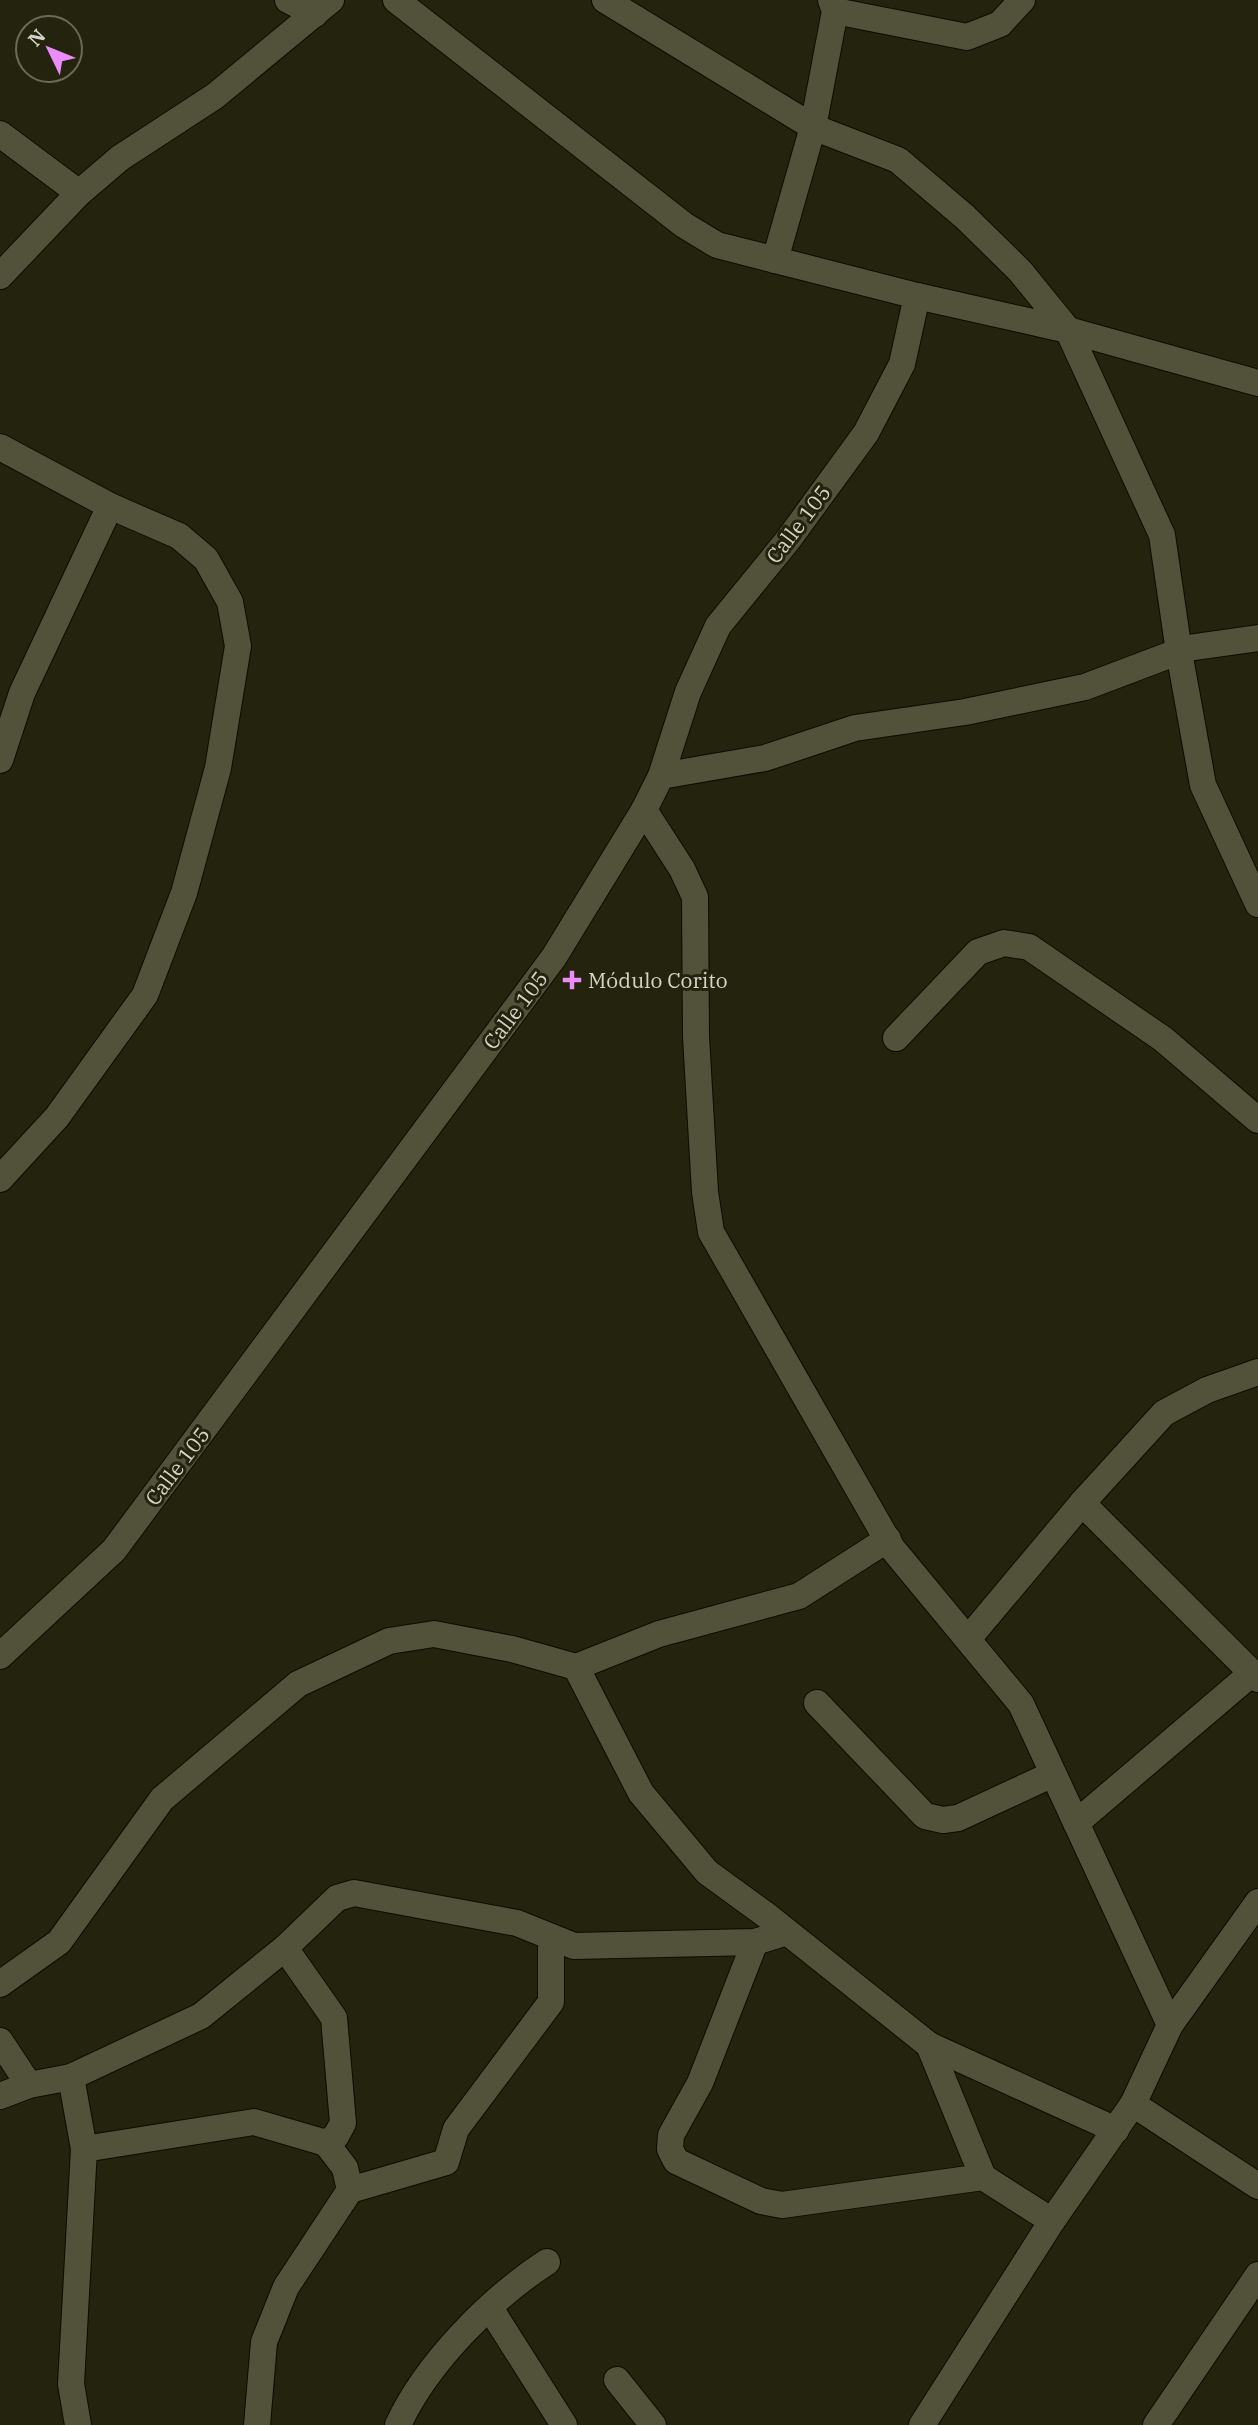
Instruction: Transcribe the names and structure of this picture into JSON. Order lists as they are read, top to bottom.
{
  "streets": {
    "street": ["Calle 105"]
  },
  "places": {
    "health": ["Módulo Corito"]
  },
  "north": "top left"
}
